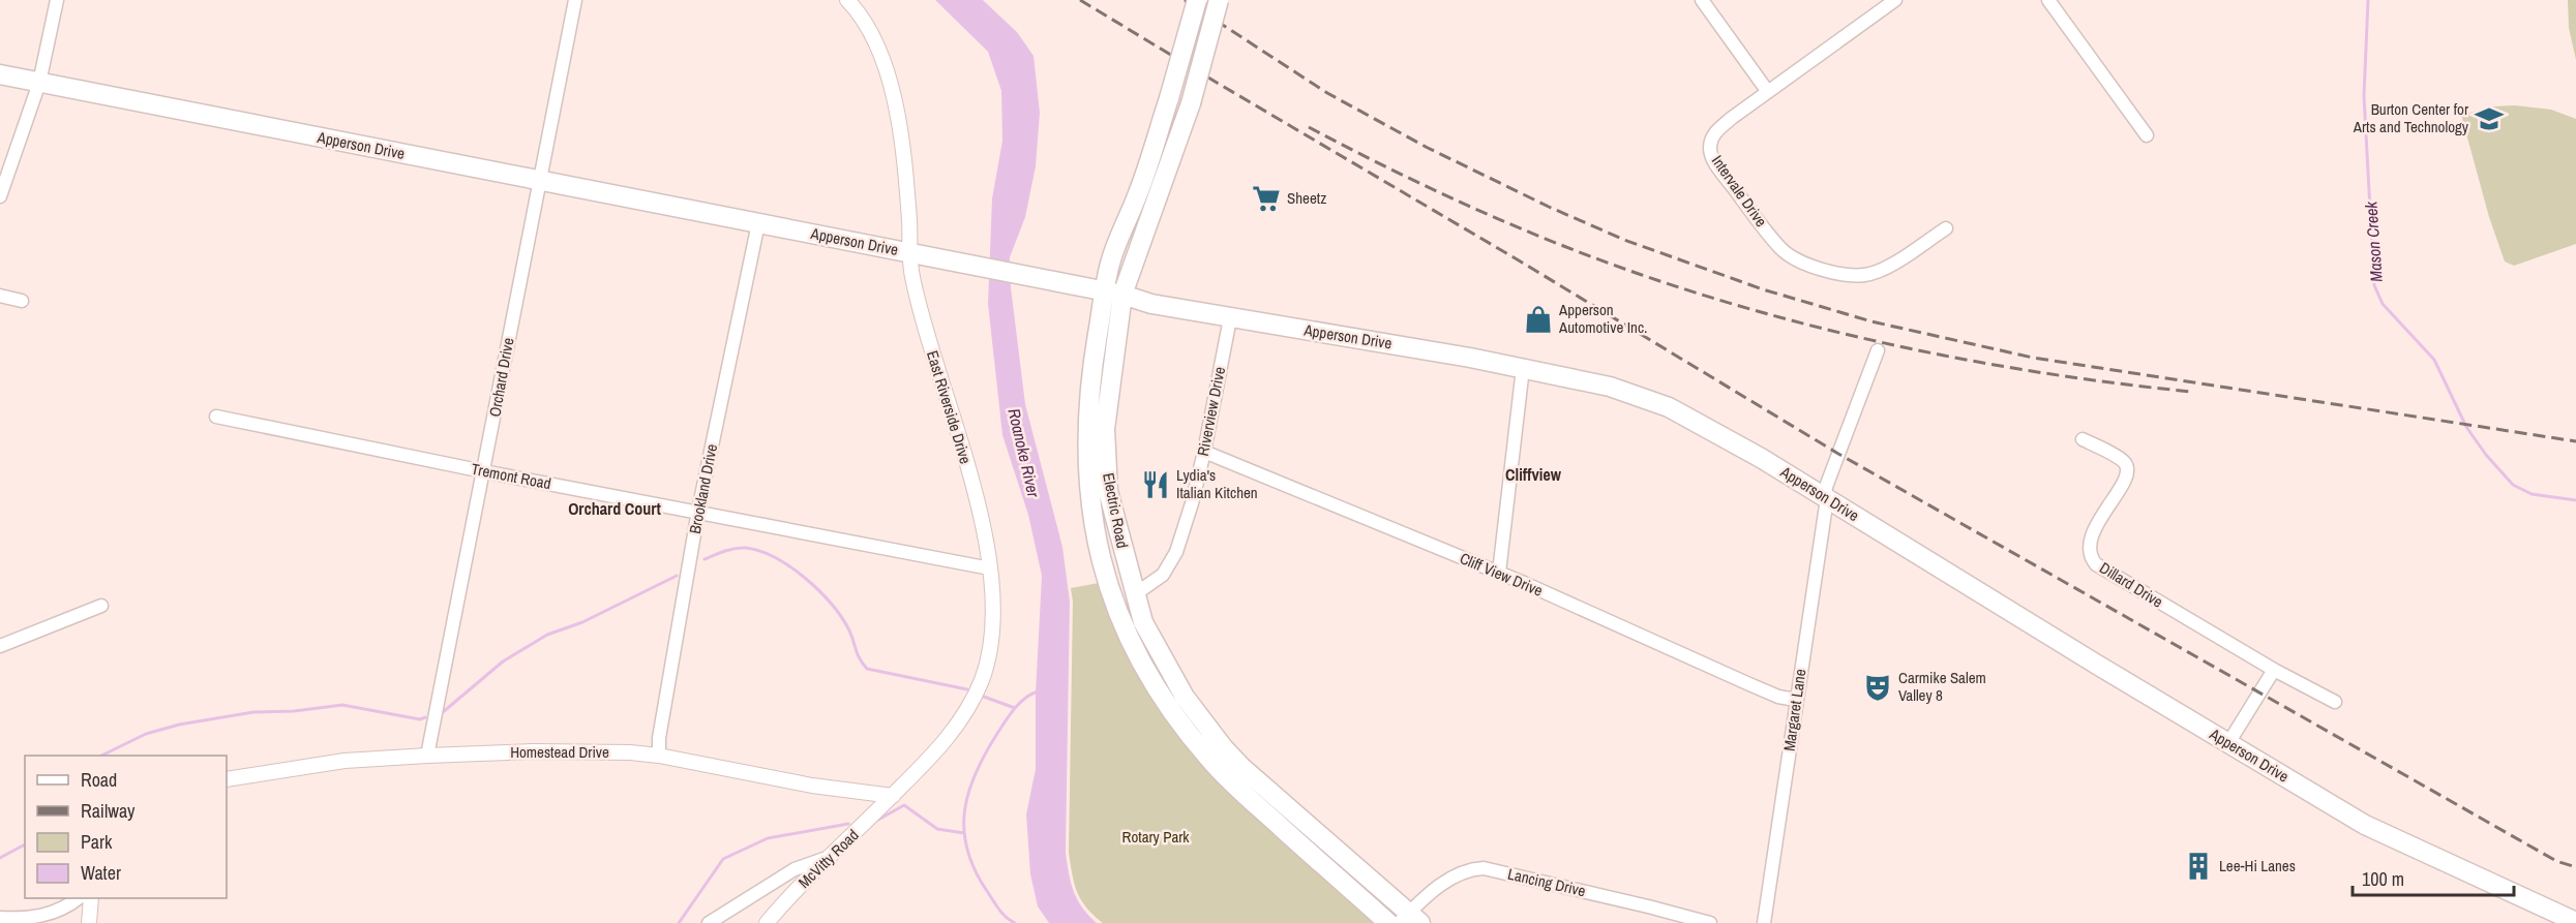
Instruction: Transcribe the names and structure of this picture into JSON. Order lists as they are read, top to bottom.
{
  "streets": {
    "main road": ["Apperson Drive", "Electric Road"],
    "street": [
      "Intervale Drive",
      "Orchard Drive",
      "East Riverside Drive",
      "Riverview Drive",
      "Tremont Road",
      "Brookland Drive",
      "Cliff View Drive",
      "Dillard Drive",
      "Margaret Lane",
      "Homestead Drive",
      "McVitty Road",
      "Lancing Drive"
    ]
  },
  "crossings": [
    ["Apperson Drive", "Orchard Drive"],
    ["Apperson Drive", "East Riverside Drive"],
    ["Apperson Drive", "Riverview Drive"],
    ["Apperson Drive", "Brookland Drive"],
    ["Apperson Drive", "Electric Road"],
    ["Apperson Drive", "Margaret Lane"],
    ["Orchard Drive", "Tremont Road"],
    ["Orchard Drive", "Homestead Drive"],
    ["East Riverside Drive", "Tremont Road"],
    ["East Riverside Drive", "Homestead Drive"],
    ["East Riverside Drive", "McVitty Road"],
    ["Riverview Drive", "Electric Road"],
    ["Riverview Drive", "Cliff View Drive"],
    ["Tremont Road", "Brookland Drive"],
    ["Brookland Drive", "Homestead Drive"],
    ["Electric Road", "Lancing Drive"],
    ["Cliff View Drive", "Margaret Lane"],
    ["Homestead Drive", "McVitty Road"]
  ],
  "districts": ["Cliffview", "Orchard Court"],
  "water": ["Mason Creek", "Roanoke River"],
  "parks": ["Rotary Park"],
  "places": {
    "school or university": ["Burton Center for Arts and Technology"],
    "supermarket": ["Sheetz"],
    "shop": ["Apperson Automotive Inc."],
    "restaurant": ["Lydia's Italian Kitchen"],
    "theatre": ["Carmike Salem Valley 8"],
    "building": ["Lee-Hi Lanes"]
  },
  "legend": [
    "Road",
    "Railway",
    "Park",
    "Water"
  ],
  "scale_bar": "100 m"
}
